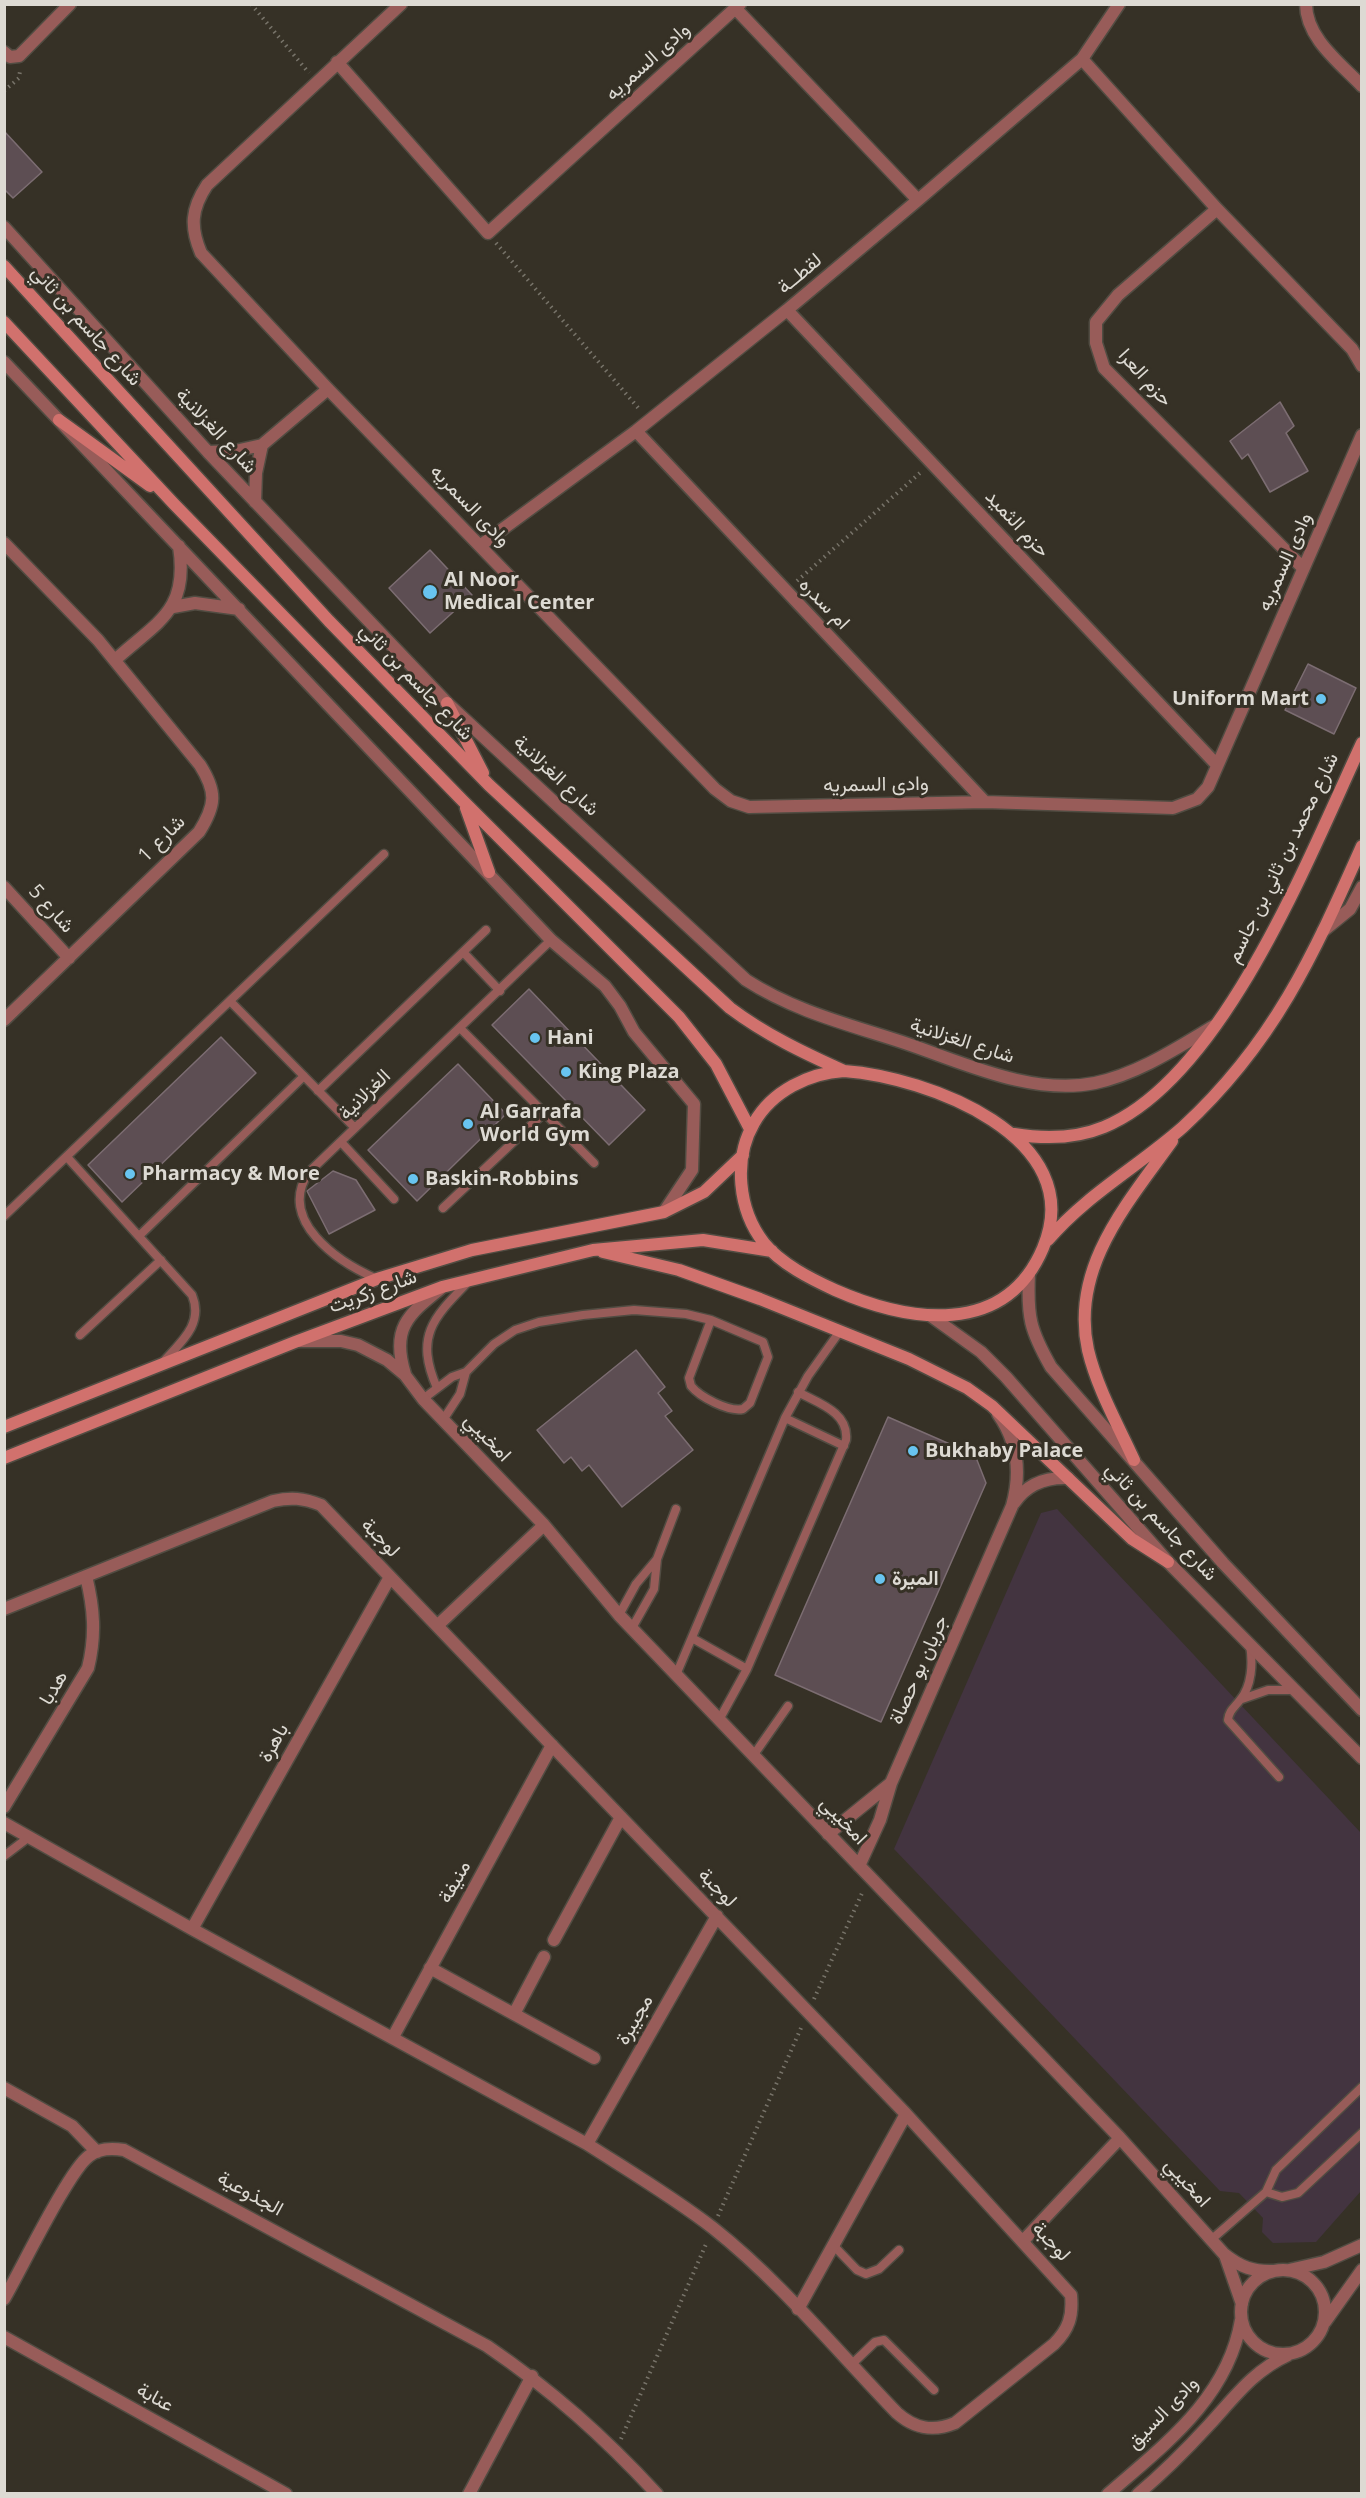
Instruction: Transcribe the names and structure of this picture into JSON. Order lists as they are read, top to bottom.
{
  "streets": {
    "main road": ["شارع جاسم بن ثاني", "شارع محمد بن ثاني بن جاسم", "شارع زكريت"],
    "street": [
      "وادى السمريه",
      "لقطــة",
      "حزم العرا",
      "شارع الغزلانية",
      "حزم الثميد",
      "ام سدره",
      "شارع 1",
      "شارع 5",
      "امخيبي",
      "لوجبة",
      "جريان بو حصاة",
      "هدبا",
      "باهرة",
      "منيفة",
      "مجيبرة",
      "الجذوعية",
      "عنابة",
      "وادى السيق"
    ],
    "lane": ["الغزلانية"]
  },
  "crossings": [
    ["وادى السمريه", "لقطــة"],
    ["وادى السمريه", "حزم العرا"],
    ["وادى السمريه", "حزم الثميد"],
    ["وادى السمريه", "ام سدره"],
    ["لقطــة", "حزم الثميد"],
    ["لقطــة", "ام سدره"],
    ["شارع الغزلانية", "شارع محمد بن ثاني بن جاسم"],
    ["شارع 1", "شارع 5"],
    ["الغزلانية", "شارع زكريت"],
    ["شارع زكريت", "امخيبي"],
    ["امخيبي", "جريان بو حصاة"],
    ["امخيبي", "وادى السيق"],
    ["لوجبة", "هدبا"],
    ["لوجبة", "باهرة"],
    ["لوجبة", "منيفة"],
    ["لوجبة", "مجيبرة"]
  ],
  "places": [
    "Al Noor Medical Center",
    "Uniform Mart",
    "Hani",
    "King Plaza",
    "Al Garrafa World Gym",
    "Pharmacy & More",
    "Baskin-Robbins",
    "Bukhaby Palace",
    "الميرة"
  ]
}
